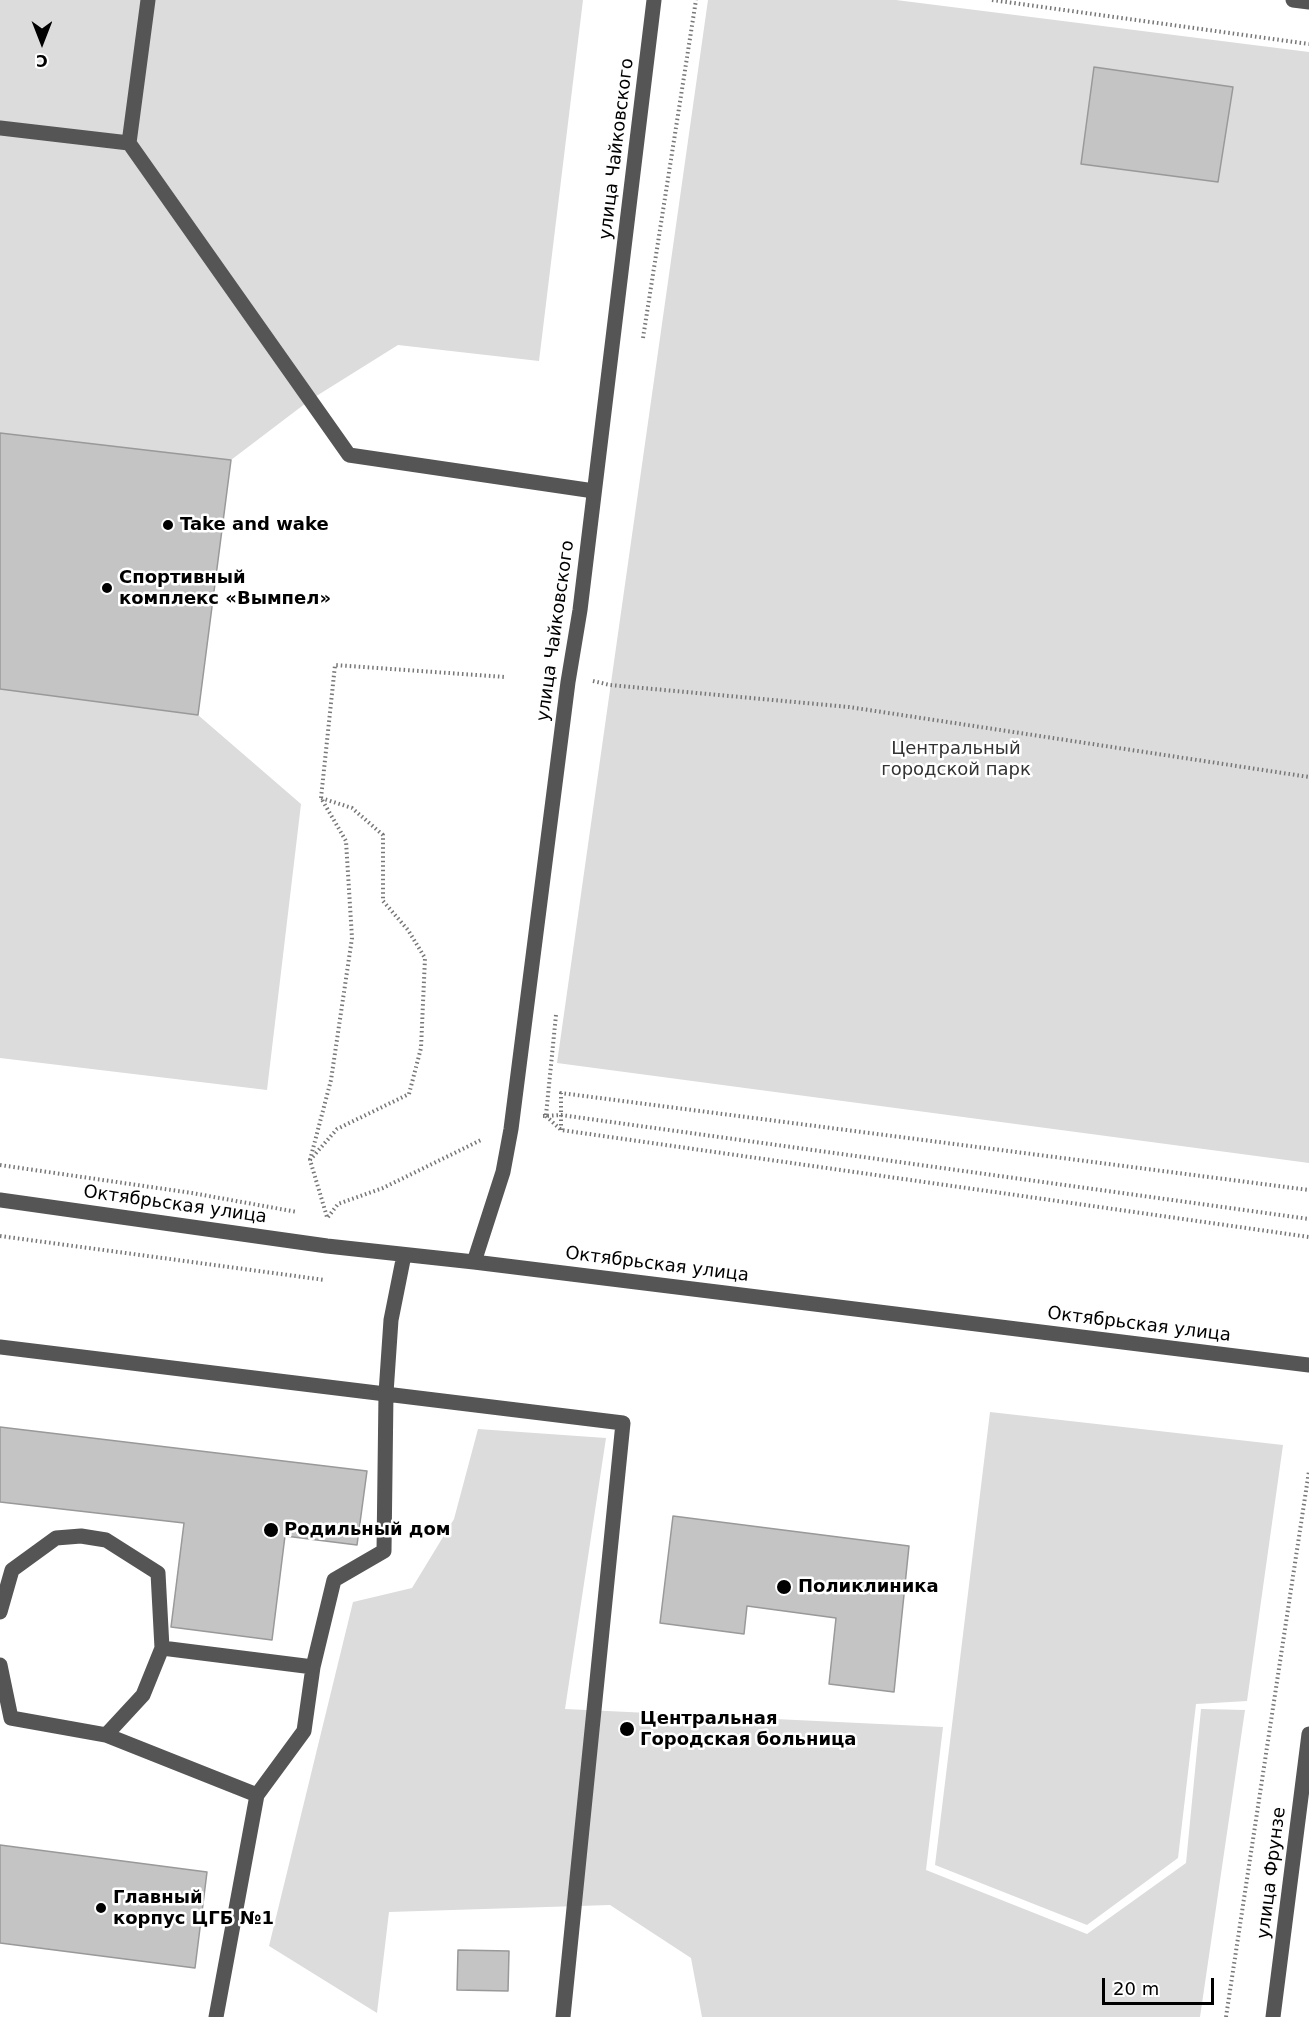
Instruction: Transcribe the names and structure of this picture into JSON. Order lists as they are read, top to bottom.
{
  "streets": {
    "street": ["улица Чайковского", "Октябрьская улица", "улица Фрунзе"]
  },
  "crossings": [
    ["улица Чайковского", "Октябрьская улица"]
  ],
  "parks": ["Центральный городской парк"],
  "places": [
    "Take and wake",
    "Спортивный комплекс «Вымпел»",
    "Родильный дом",
    "Поликлиника",
    "Центральная Городская больница",
    "Главный корпус ЦГБ №1"
  ],
  "scale_bar": "20 m",
  "north": "bottom"
}
